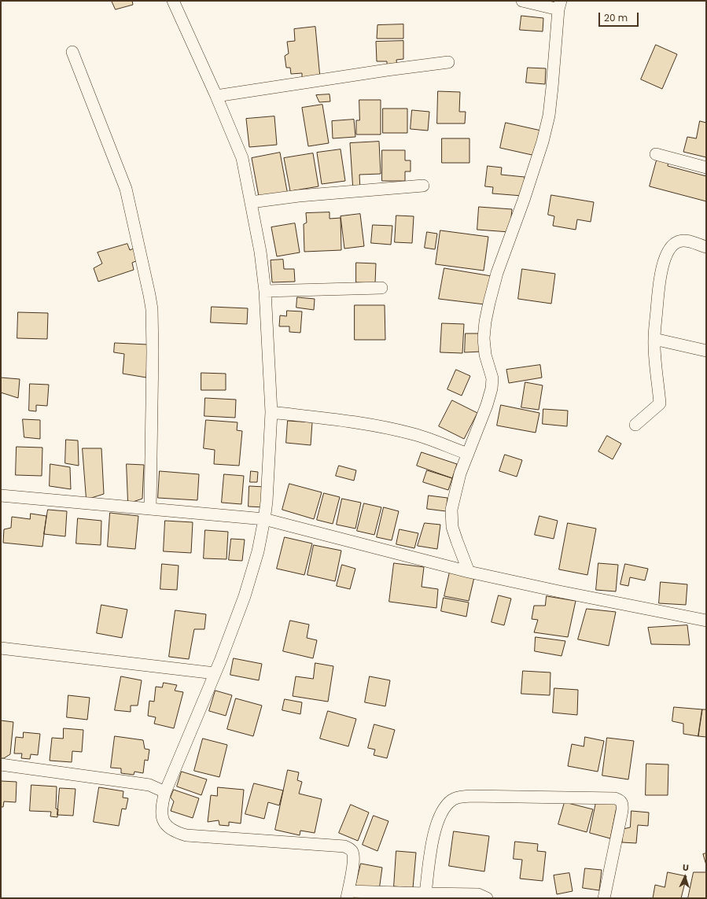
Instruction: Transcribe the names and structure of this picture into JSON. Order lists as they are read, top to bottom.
{
  "scale_bar": "20 m",
  "north": "top"
}
